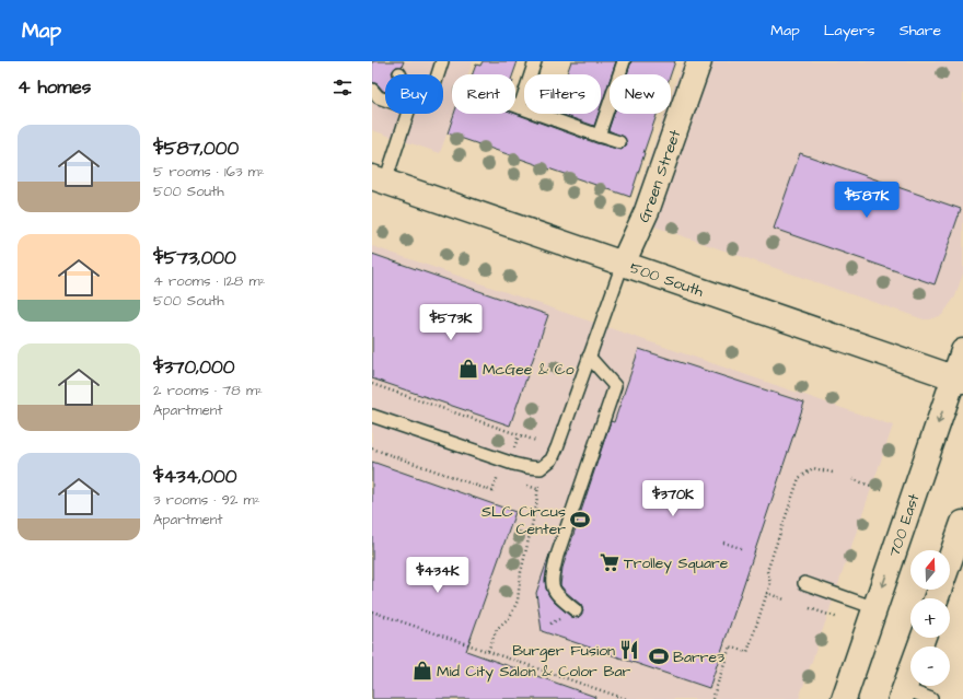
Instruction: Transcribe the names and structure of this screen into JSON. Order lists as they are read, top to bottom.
{
  "streets": {
    "main road": ["Green Street", "500 South", "700 East"]
  },
  "crossings": [
    ["Green Street", "500 South"],
    ["500 South", "700 East"]
  ],
  "places": {
    "shop": ["McGee & Co", "Mid City Salon & Color Bar"],
    "sports": ["SLC Circus Center", "Barre3"],
    "supermarket": ["Trolley Square"],
    "restaurant": ["Burger Fusion"]
  },
  "north": "top",
  "page": {
    "header": "Map",
    "nav": ["Map", "Layers", "Share"],
    "heading": "4 homes",
    "chip": [
      "Buy",
      "Rent",
      "Filters",
      "New"
    ],
    "list": [
      {
        "name": "$587,000",
        "note": "5 rooms · 163 m² · 500 South"
      },
      {
        "name": "$573,000",
        "note": "4 rooms · 128 m² · 500 South"
      },
      {
        "name": "$370,000",
        "note": "2 rooms · 78 m² · Apartment"
      },
      {
        "name": "$434,000",
        "note": "3 rooms · 92 m² · Apartment"
      }
    ],
    "price": [
      "$587K",
      "$573K",
      "$370K",
      "$434K"
    ],
    "map_buttons": ["+", "−"]
  }
}
